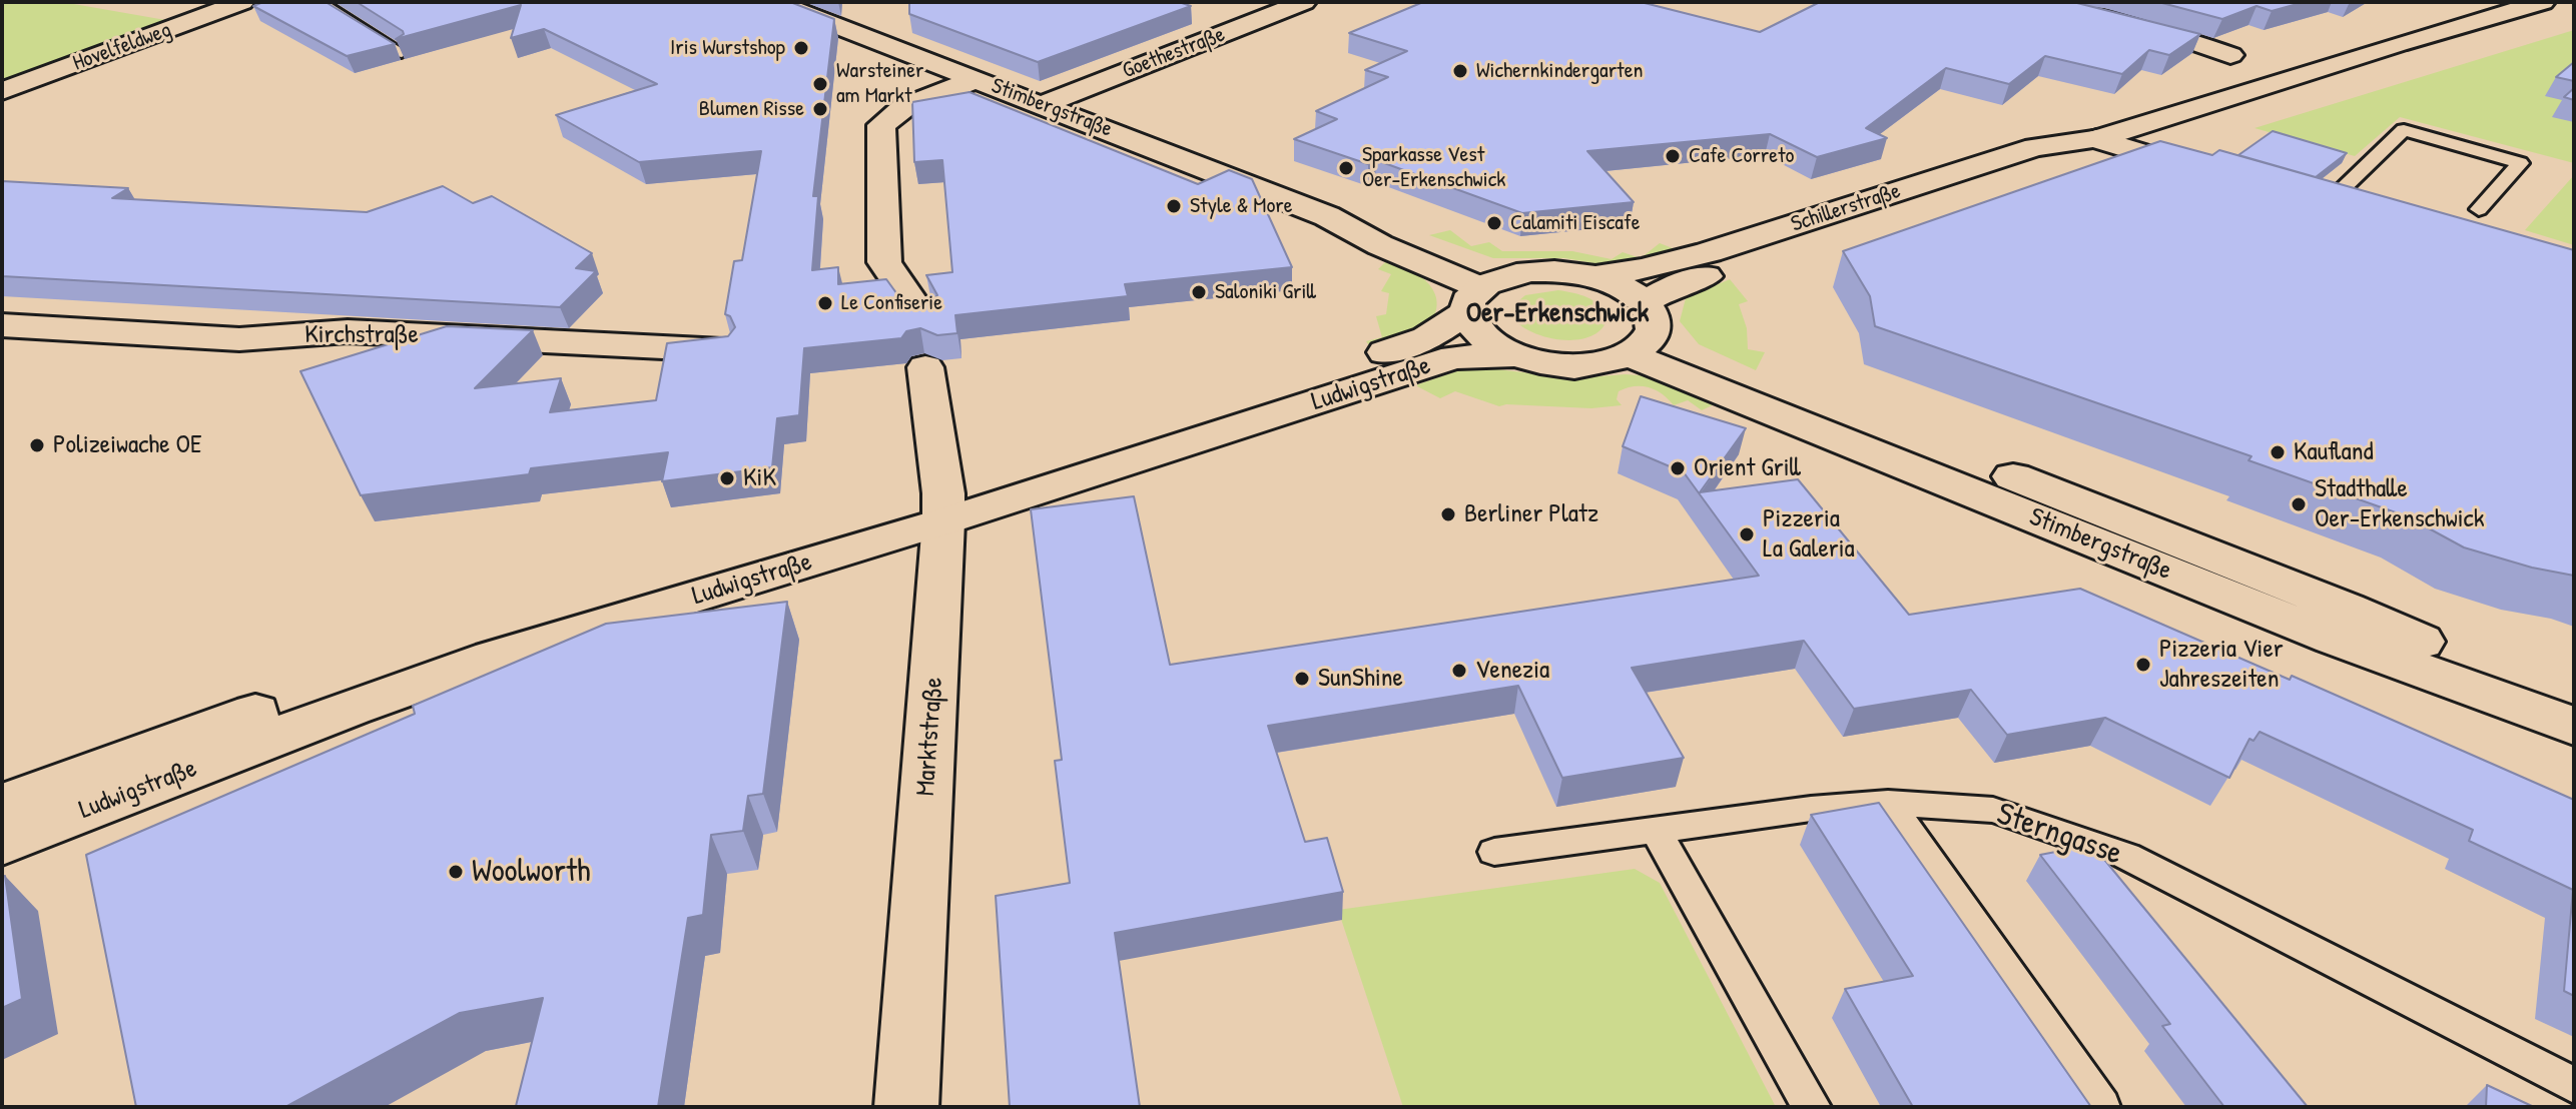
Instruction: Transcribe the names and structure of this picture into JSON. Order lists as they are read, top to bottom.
{
  "streets": {
    "street": [
      "Hovelfeldweg",
      "Goethestraße",
      "Stimbergstraße",
      "Schillerstraße",
      "Kirchstraße",
      "Ludwigstraße",
      "Marktstraße"
    ],
    "lane": ["Sterngasse"]
  },
  "crossings": [
    ["Goethestraße", "Stimbergstraße"],
    ["Stimbergstraße", "Ludwigstraße"],
    ["Ludwigstraße", "Marktstraße"]
  ],
  "districts": ["Oer-Erkenschwick"],
  "places": [
    "Iris Wurstshop",
    "Wichernkindergarten",
    "Warsteiner am Markt",
    "Blumen Risse",
    "Cafe Correto",
    "Sparkasse Vest Oer-Erkenschwick",
    "Style & More",
    "Calamiti Eiscafe",
    "Saloniki Grill",
    "Le Confiserie",
    "Polizeiwache OE",
    "Kaufland",
    "Orient Grill",
    "KiK",
    "Stadthalle Oer-Erkenschwick",
    "Berliner Platz",
    "Pizzeria La Galeria",
    "Pizzeria Vier Jahreszeiten",
    "Venezia",
    "SunShine",
    "Woolworth"
  ]
}
